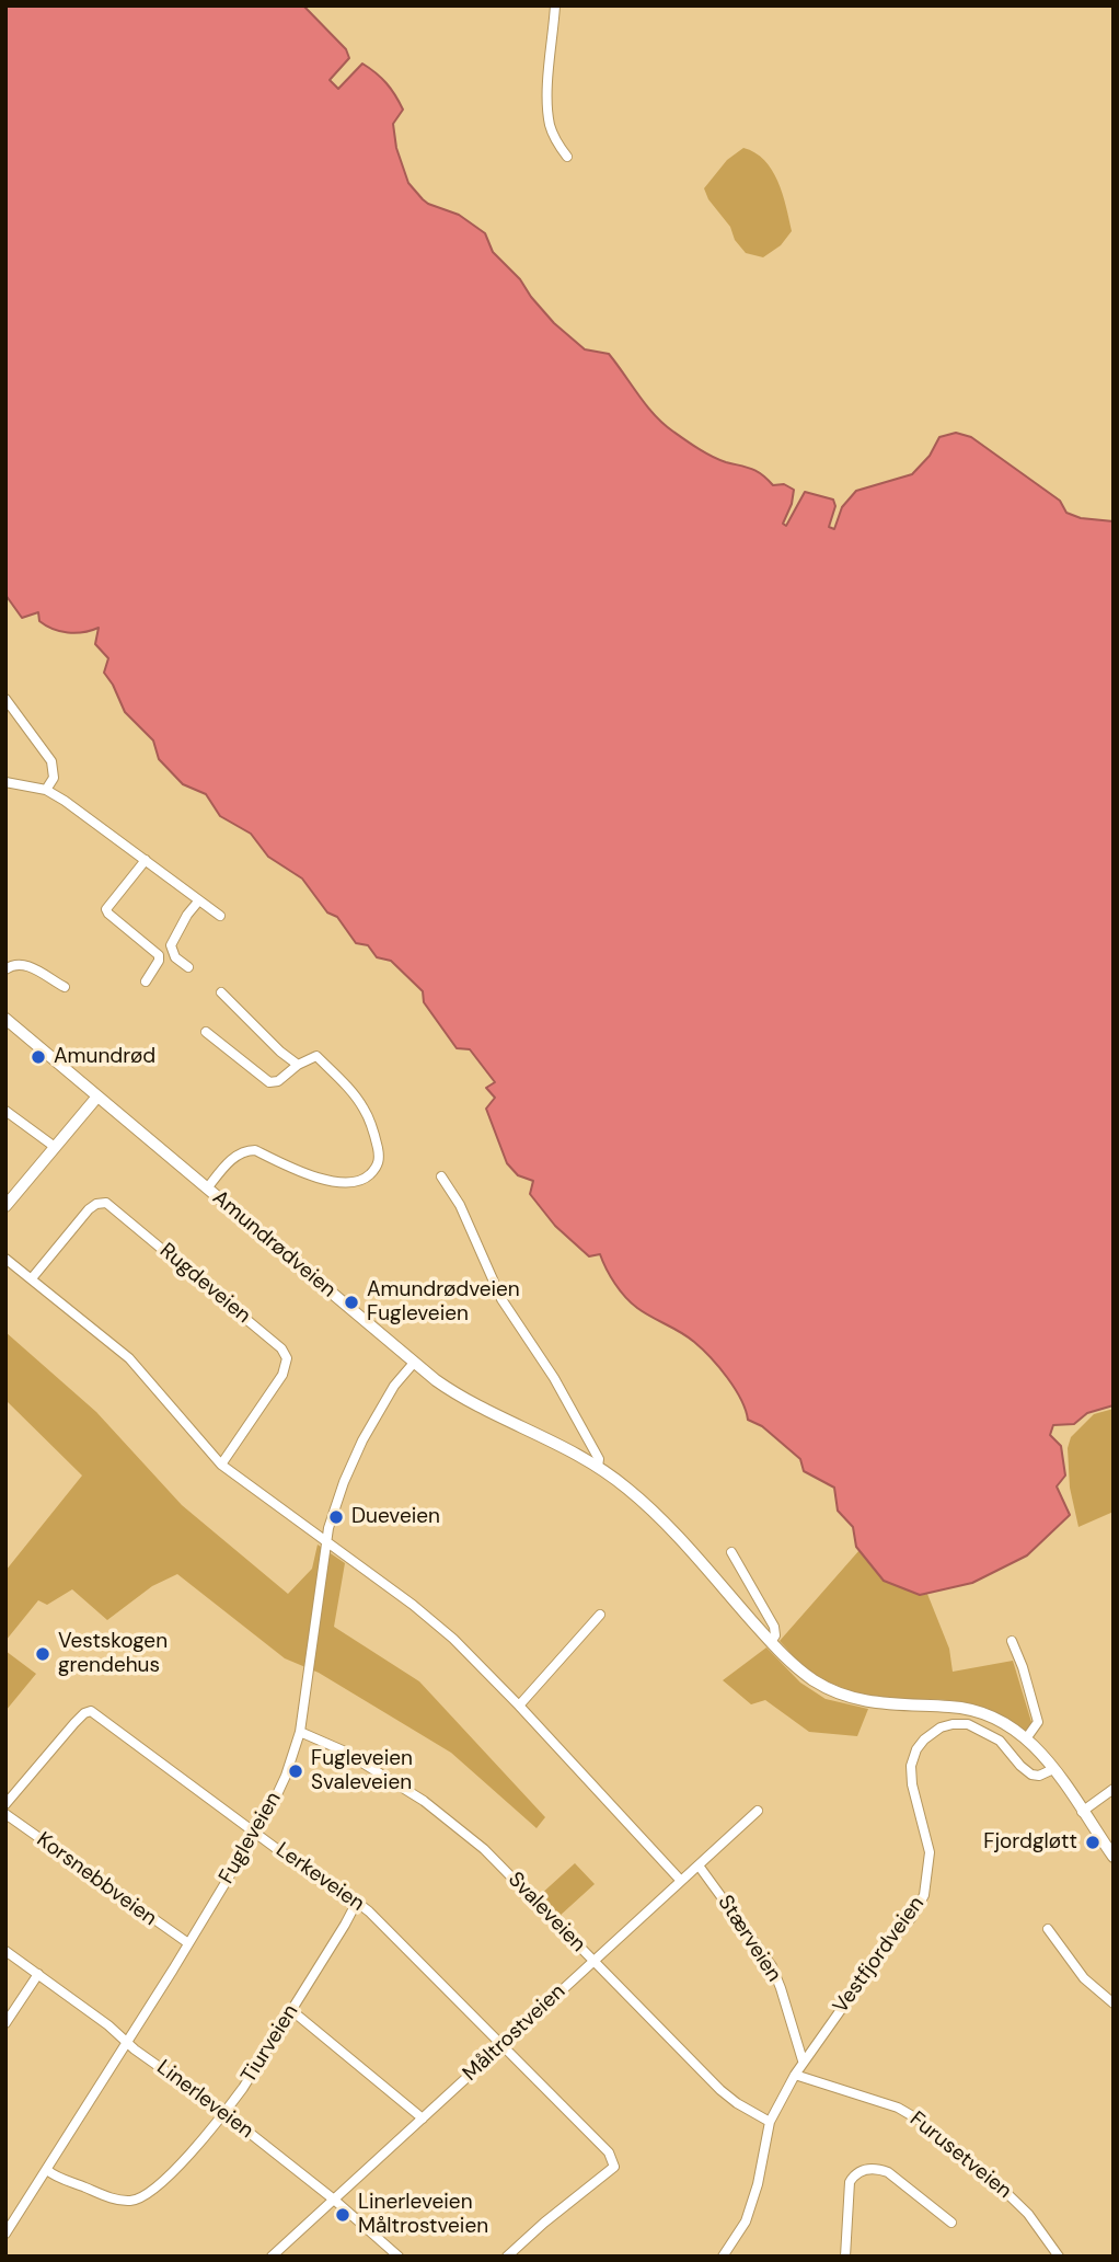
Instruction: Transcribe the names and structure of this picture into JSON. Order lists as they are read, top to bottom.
{
  "streets": {
    "main road": ["Amundrødveien"],
    "street": [
      "Rugdeveien",
      "Fugleveien",
      "Lerkeveien",
      "Korsnebbveien",
      "Svaleveien",
      "Stærveien",
      "Vestfjordveien",
      "Måltrostveien",
      "Tiurveien",
      "Linerleveien",
      "Furusetveien"
    ]
  },
  "crossings": [
    ["Amundrødveien", "Fugleveien"],
    ["Amundrødveien", "Vestfjordveien"],
    ["Fugleveien", "Lerkeveien"],
    ["Fugleveien", "Korsnebbveien"],
    ["Fugleveien", "Svaleveien"],
    ["Fugleveien", "Tiurveien"],
    ["Fugleveien", "Linerleveien"],
    ["Lerkeveien", "Måltrostveien"],
    ["Lerkeveien", "Tiurveien"],
    ["Svaleveien", "Vestfjordveien"],
    ["Svaleveien", "Måltrostveien"],
    ["Stærveien", "Vestfjordveien"],
    ["Stærveien", "Måltrostveien"],
    ["Vestfjordveien", "Furusetveien"],
    ["Måltrostveien", "Linerleveien"],
    ["Tiurveien", "Linerleveien"]
  ],
  "places": [
    "Amundrød",
    "Amundrødveien Fugleveien",
    "Dueveien",
    "Vestskogen grendehus",
    "Fugleveien Svaleveien",
    "Fjordgløtt",
    "Linerleveien Måltrostveien"
  ]
}
